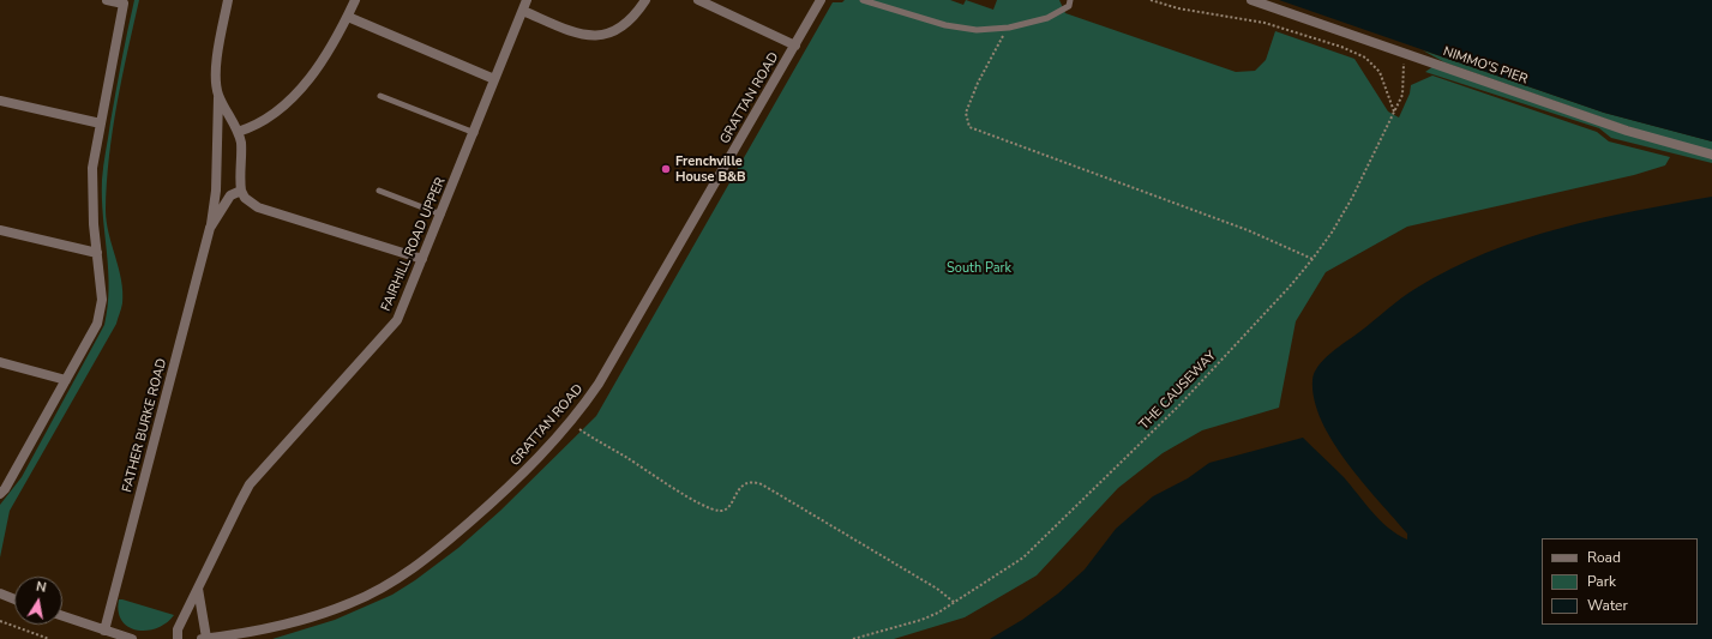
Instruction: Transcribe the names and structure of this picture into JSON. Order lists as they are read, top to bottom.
{
  "streets": {
    "street": [
      "NIMMO'S PIER",
      "GRATTAN ROAD",
      "FAIRHILL ROAD UPPER",
      "FATHER BURKE ROAD"
    ],
    "path": ["THE CAUSEWAY"]
  },
  "crossings": [
    ["NIMMO'S PIER", "THE CAUSEWAY"]
  ],
  "parks": ["South Park"],
  "places": ["Frenchville House B&B"],
  "legend": ["Road", "Park", "Water"],
  "north": "top"
}
